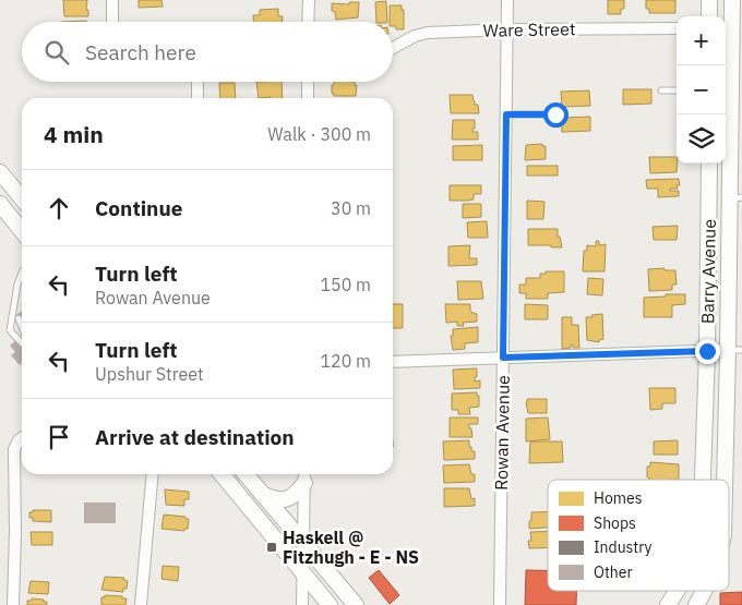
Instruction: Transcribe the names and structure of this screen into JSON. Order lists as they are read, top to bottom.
{
  "streets": {
    "main road": ["Barry Avenue"],
    "street": ["Ware Street", "Rowan Avenue"]
  },
  "crossings": [
    ["Ware Street", "Rowan Avenue"]
  ],
  "places": {
    "transit": ["Haskell @ Fitzhugh - E - NS"]
  },
  "legend": [
    "Homes",
    "Shops",
    "Industry",
    "Other"
  ],
  "page": {
    "map_buttons": ["+", "−"],
    "search": "Search here",
    "heading": ["4 min", "Walk · 300 m"],
    "list": [
      ["Continue", "30 m"],
      ["Turn left", "Rowan Avenue", "150 m"],
      ["Turn left", "Upshur Street", "120 m"],
      "Arrive at destination"
    ]
  }
}
